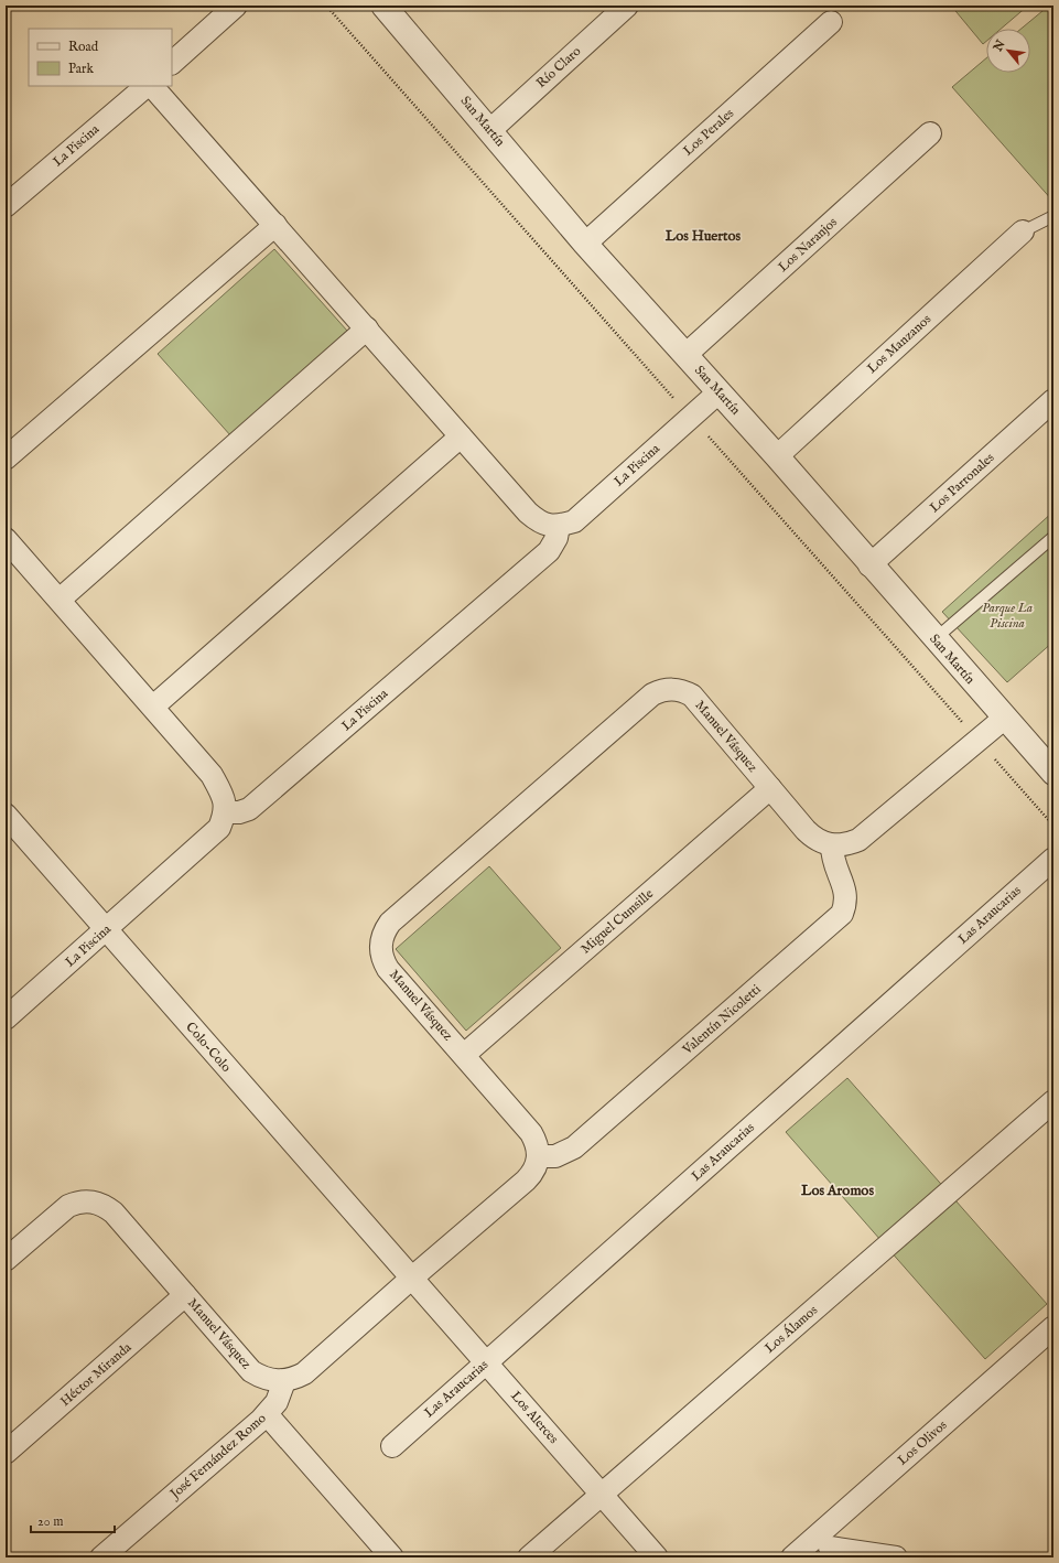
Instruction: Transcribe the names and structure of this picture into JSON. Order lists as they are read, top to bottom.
{
  "streets": {
    "street": [
      "Río Claro",
      "San Martín",
      "Los Perales",
      "La Piscina",
      "Los Naranjos",
      "Los Manzanos",
      "Los Parronales",
      "Manuel Vásquez",
      "Las Araucarias",
      "Miguel Cumsille",
      "Valentín Nicoletti",
      "Colo-Colo",
      "Los Álamos",
      "Héctor Miranda",
      "Los Alerces",
      "Los Olivos",
      "José Fernández Romo"
    ]
  },
  "crossings": [
    ["Río Claro", "San Martín"],
    ["San Martín", "Los Perales"],
    ["San Martín", "La Piscina"],
    ["San Martín", "Los Naranjos"],
    ["San Martín", "Los Manzanos"],
    ["San Martín", "Los Parronales"],
    ["La Piscina", "Colo-Colo"],
    ["Manuel Vásquez", "Miguel Cumsille"],
    ["Manuel Vásquez", "Valentín Nicoletti"],
    ["Manuel Vásquez", "Héctor Miranda"],
    ["Manuel Vásquez", "José Fernández Romo"],
    ["Las Araucarias", "Los Alerces"],
    ["Colo-Colo", "Los Alerces"],
    ["Los Álamos", "Los Alerces"]
  ],
  "districts": ["Los Huertos", "Los Aromos"],
  "parks": ["Parque La Piscina"],
  "legend": ["Road", "Park"],
  "scale_bar": "20 m",
  "north": "top left"
}
